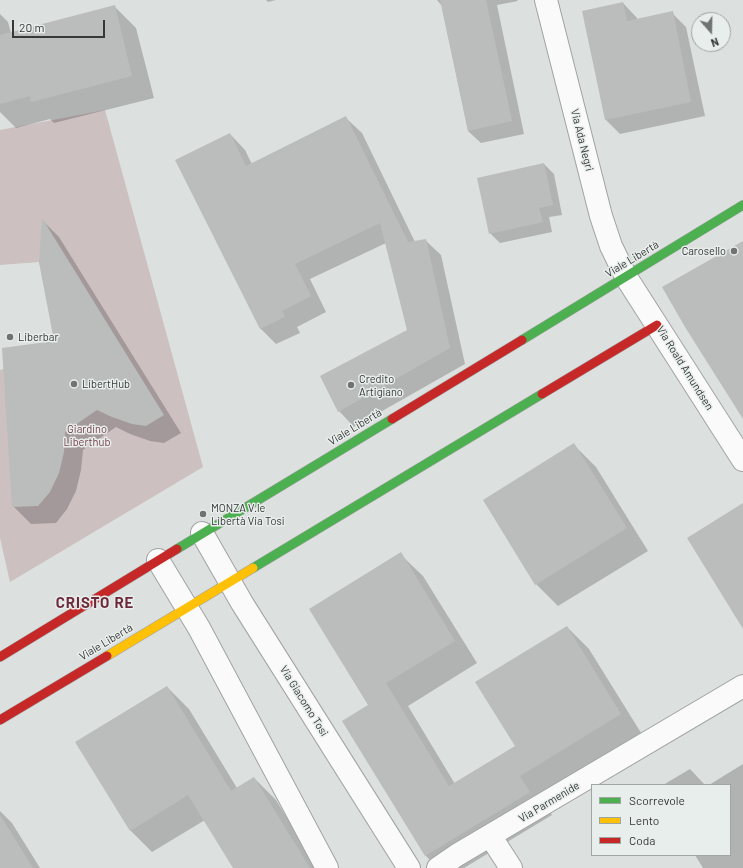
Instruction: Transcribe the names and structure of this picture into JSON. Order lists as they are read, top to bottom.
{
  "streets": {
    "main road": ["Viale Libertà"],
    "street": [
      "Via Ada Negri",
      "Via Roald Amundsen",
      "Via Giacomo Tosi",
      "Via Parmenide"
    ]
  },
  "crossings": [
    ["Via Ada Negri", "Viale Libertà"],
    ["Via Ada Negri", "Via Roald Amundsen"],
    ["Viale Libertà", "Via Roald Amundsen"],
    ["Viale Libertà", "Via Giacomo Tosi"]
  ],
  "districts": ["CRISTO RE"],
  "parks": ["Giardino Liberthub"],
  "places": [
    "Carosello",
    "Liberbar",
    "LibertHub",
    "Credito Artigiano",
    "MONZA V.le Libertà Via Tosi"
  ],
  "legend": ["Scorrevole", "Lento", "Coda"],
  "scale_bar": "20 m",
  "north": "bottom"
}
